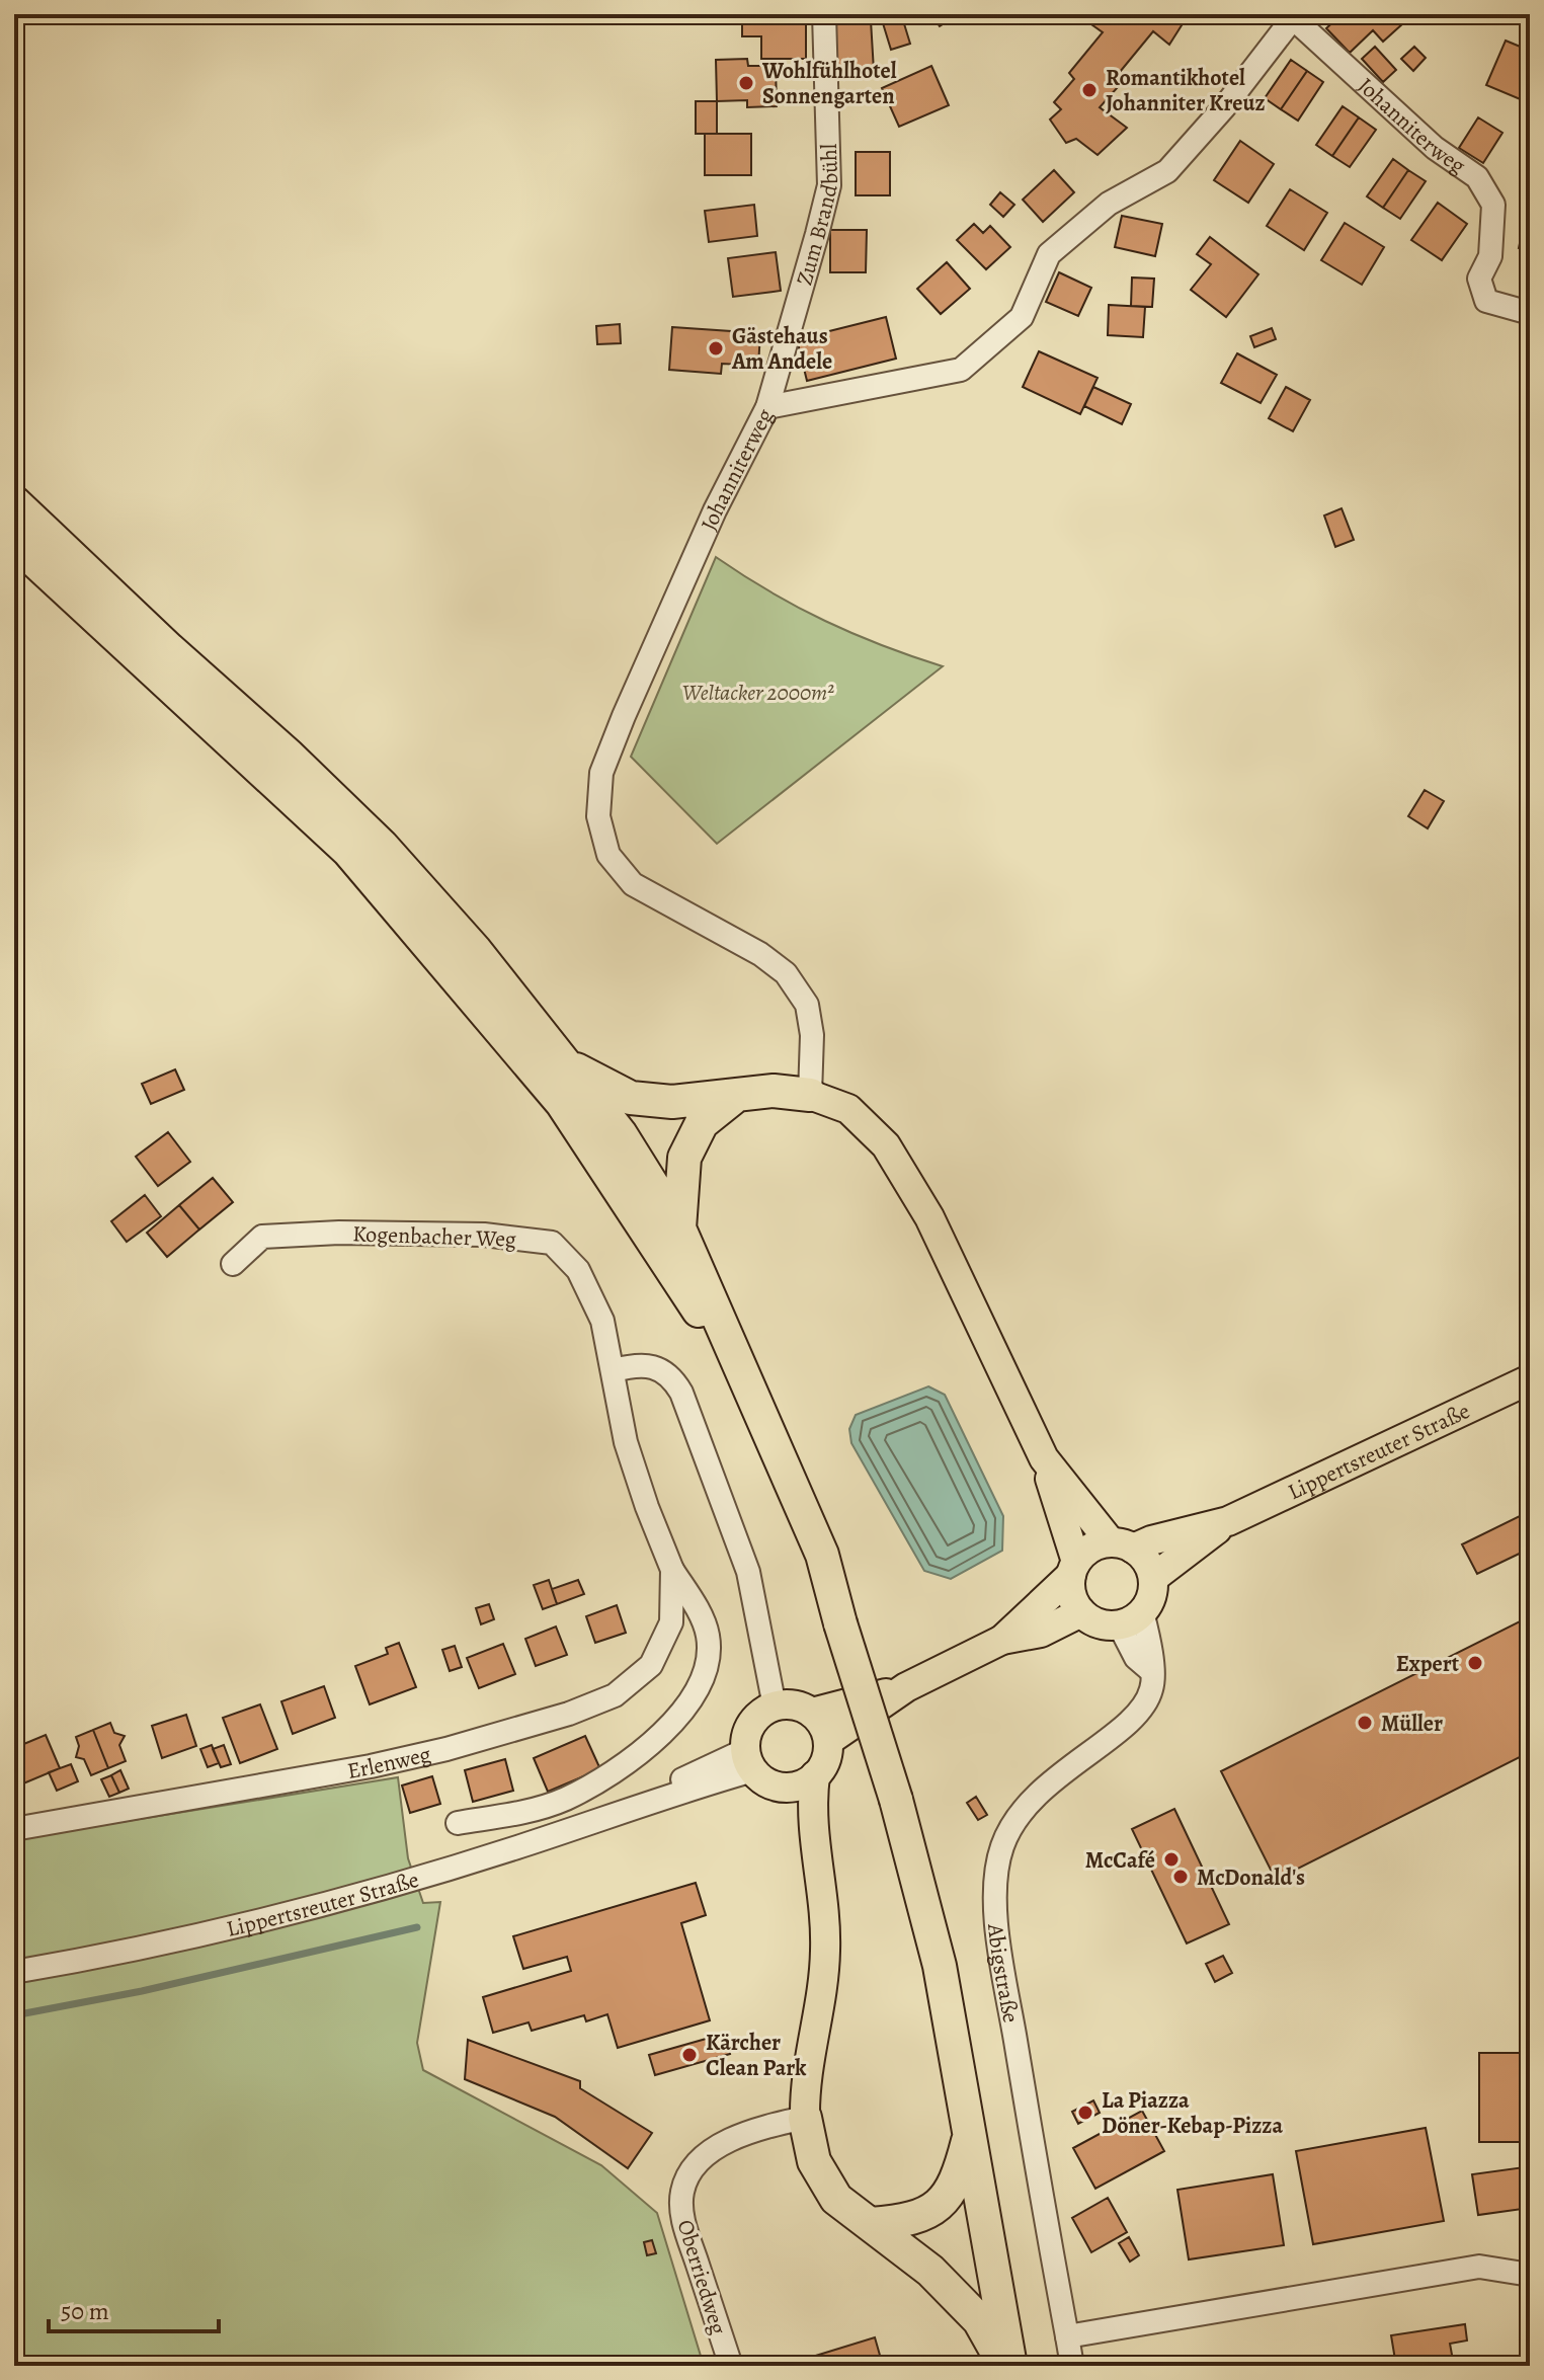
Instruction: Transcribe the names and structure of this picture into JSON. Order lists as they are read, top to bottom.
{
  "streets": {
    "main road": ["Lippertsreuter Straße"],
    "street": [
      "Johanniterweg",
      "Zum Brandbühl",
      "Kogenbacher Weg",
      "Erlenweg",
      "Abigstraße",
      "Oberriedweg"
    ]
  },
  "crossings": [
    ["Johanniterweg", "Zum Brandbühl"],
    ["Kogenbacher Weg", "Erlenweg"],
    ["Lippertsreuter Straße", "Abigstraße"]
  ],
  "parks": ["Weltacker 2000m²"],
  "places": [
    "Wohlfühlhotel Sonnengarten",
    "Romantikhotel Johanniter Kreuz",
    "Gästehaus Am Andele",
    "Expert",
    "Müller",
    "McCafé",
    "McDonald's",
    "Kärcher Clean Park",
    "La Piazza Döner-Kebap-Pizza"
  ],
  "scale_bar": "50 m"
}
